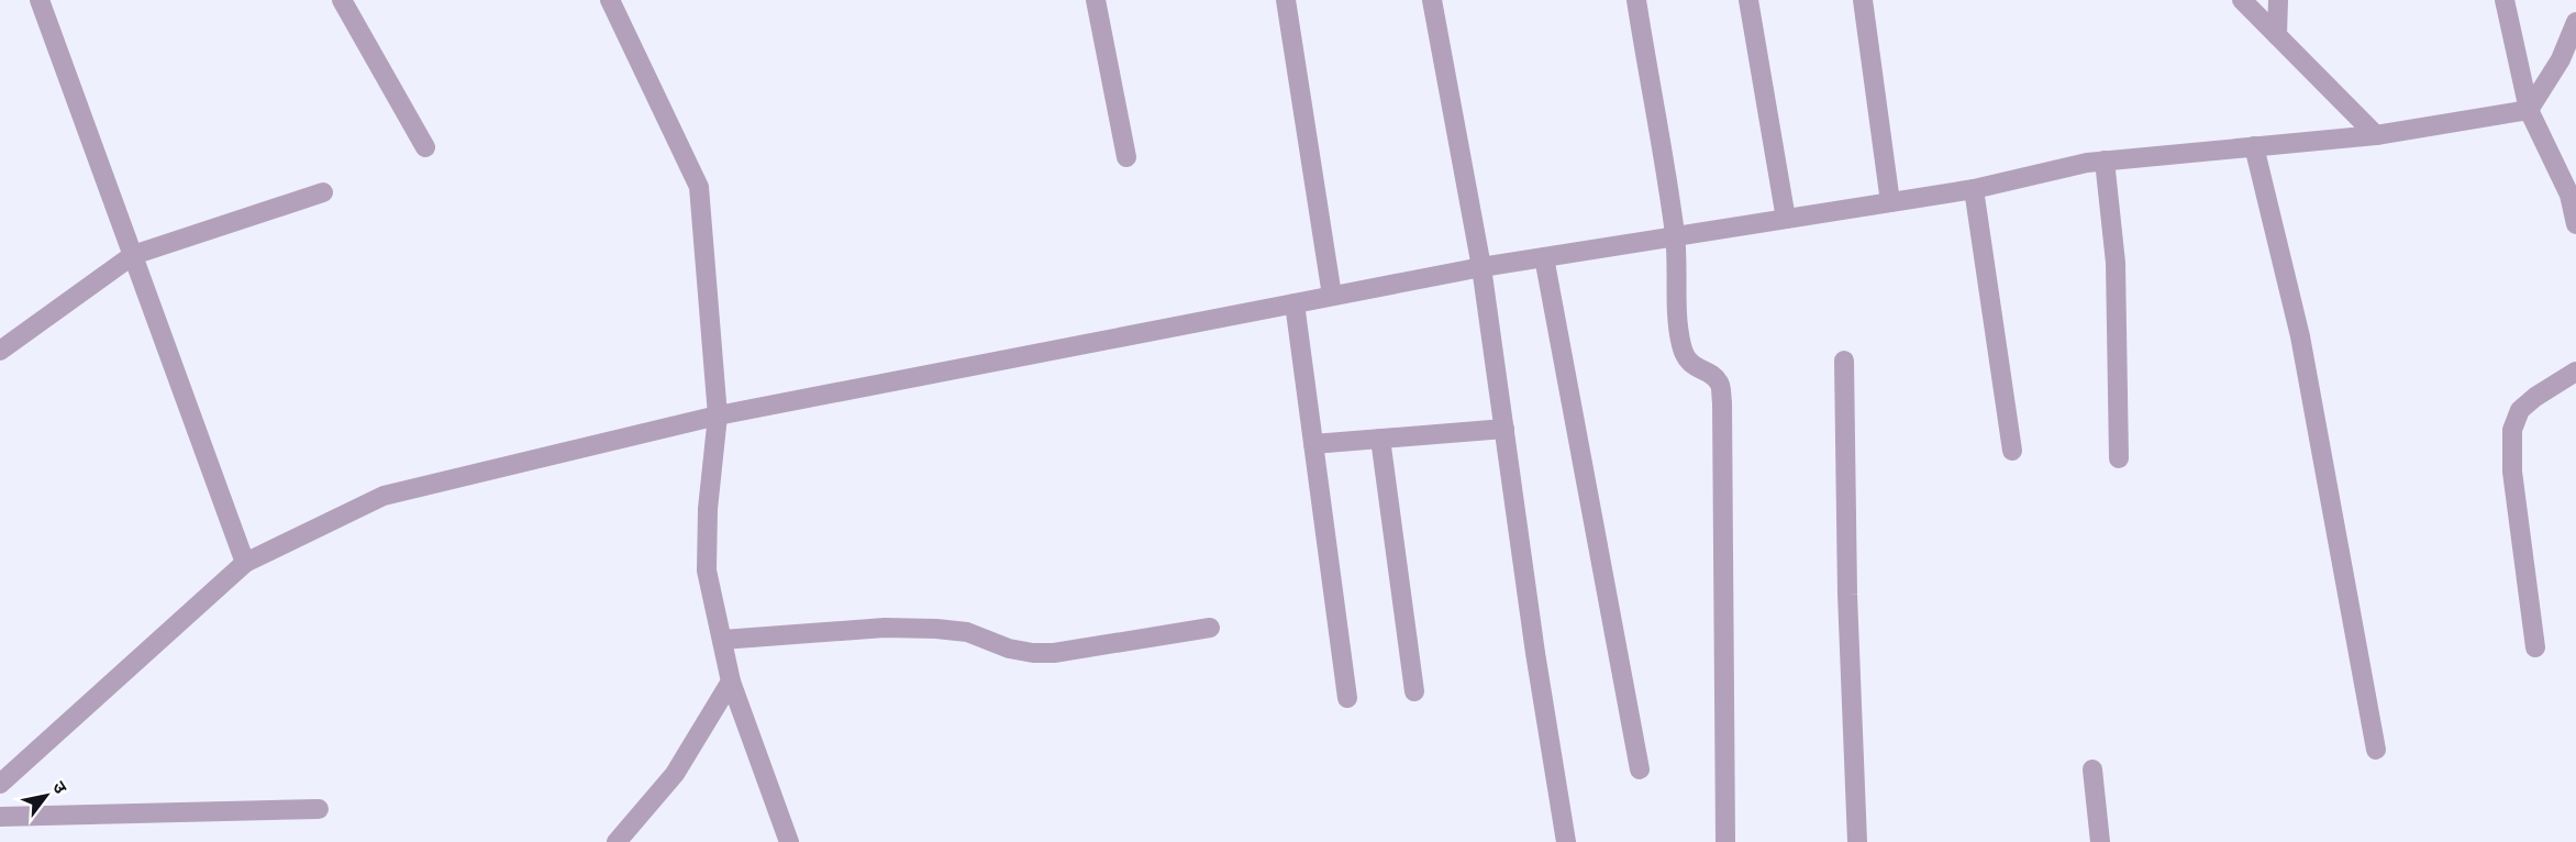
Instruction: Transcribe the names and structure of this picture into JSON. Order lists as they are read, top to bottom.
{
  "north": "top right"
}
